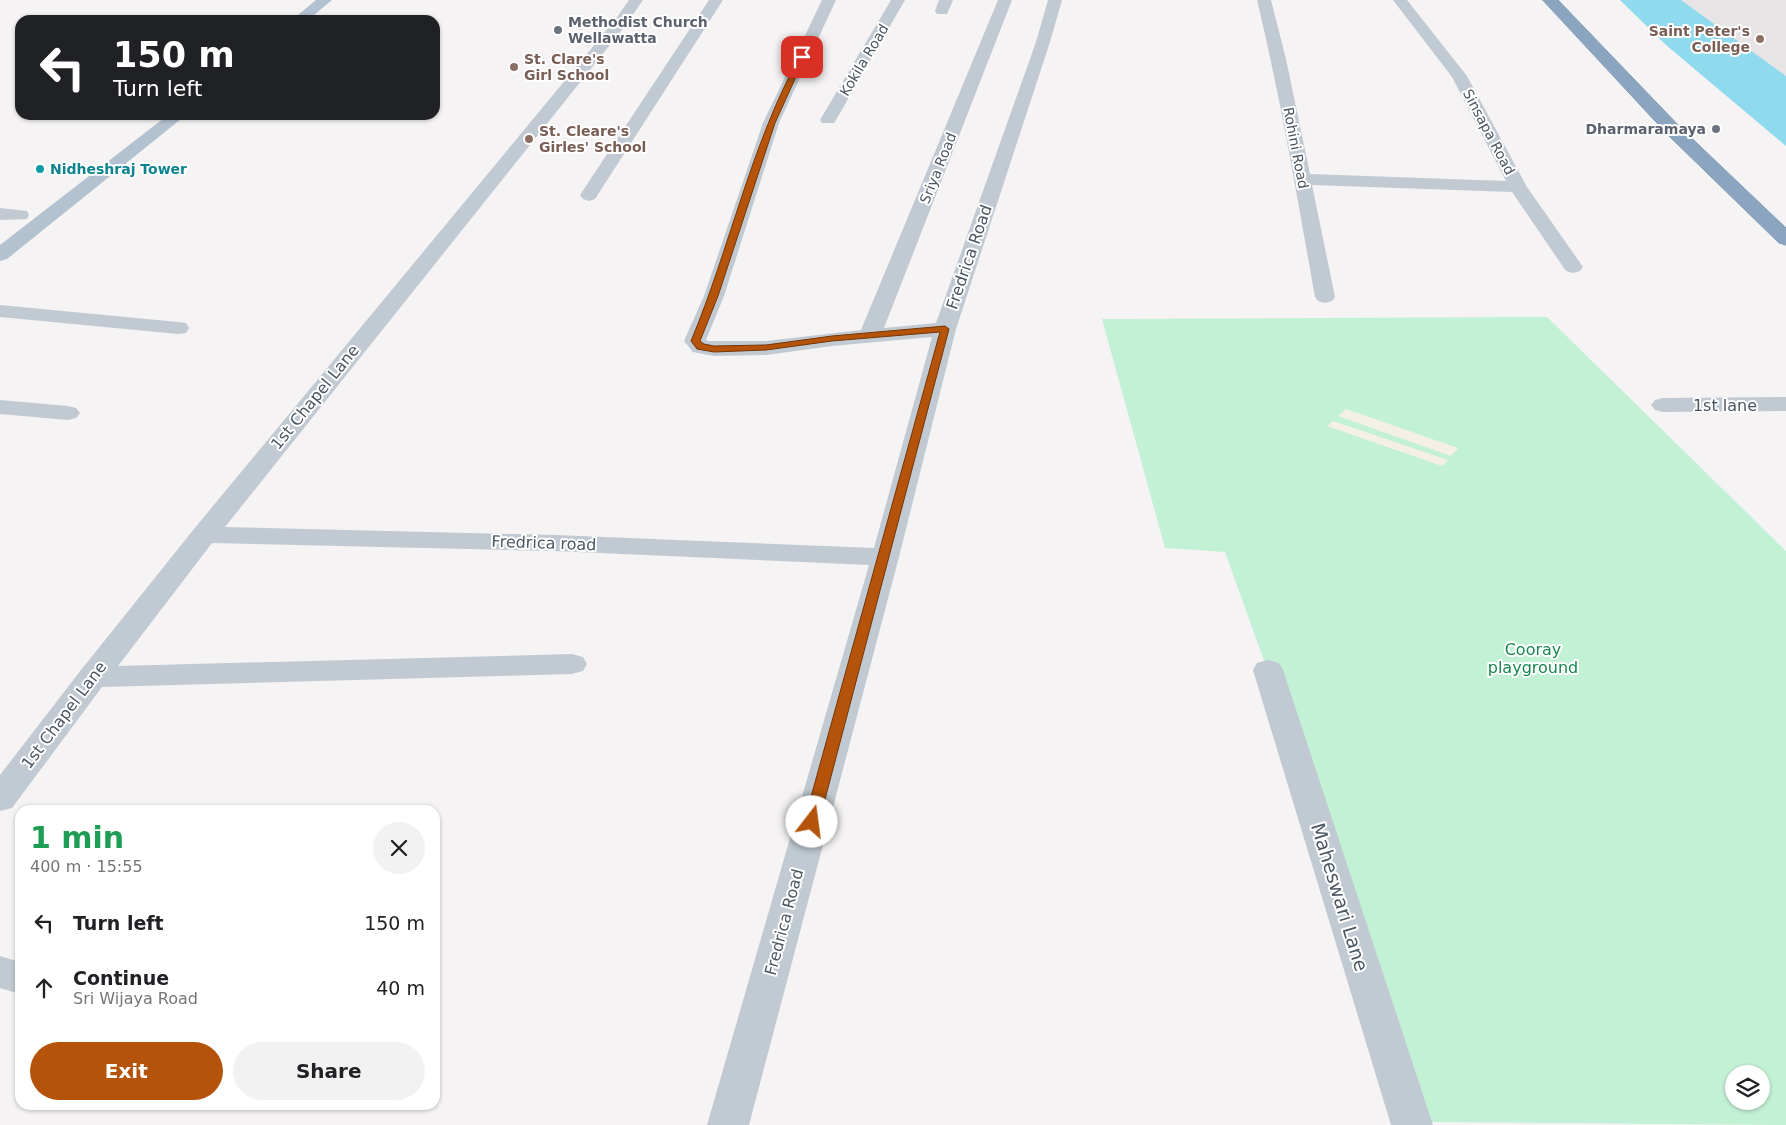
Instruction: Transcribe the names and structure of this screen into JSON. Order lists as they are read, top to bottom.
{
  "streets": {
    "street": [
      "Kokila Road",
      "Sinsapa Road",
      "Rohini Road",
      "Sriya Road",
      "Fredrica Road",
      "1st Chapel Lane",
      "1st lane",
      "Fredrica road",
      "Maheswari Lane"
    ]
  },
  "crossings": [
    ["Fredrica Road", "Fredrica road"],
    ["1st Chapel Lane", "Fredrica road"]
  ],
  "parks": ["Cooray playground"],
  "places": [
    "Methodist Church Wellawatta",
    "Saint Peter's College",
    "St. Clare's Girl School",
    "Dharmaramaya",
    "St. Cleare's Girles' School",
    "Nidheshraj Tower"
  ],
  "page": {
    "turn": ["150 m", "Turn left"],
    "heading": ["1 min", "400 m · 15:55"],
    "list": [
      {
        "name": "Turn left",
        "value": "150 m"
      },
      {
        "name": "Continue",
        "note": "Sri Wijaya Road",
        "value": "40 m"
      }
    ],
    "buttons": ["Exit", "Share"]
  }
}
